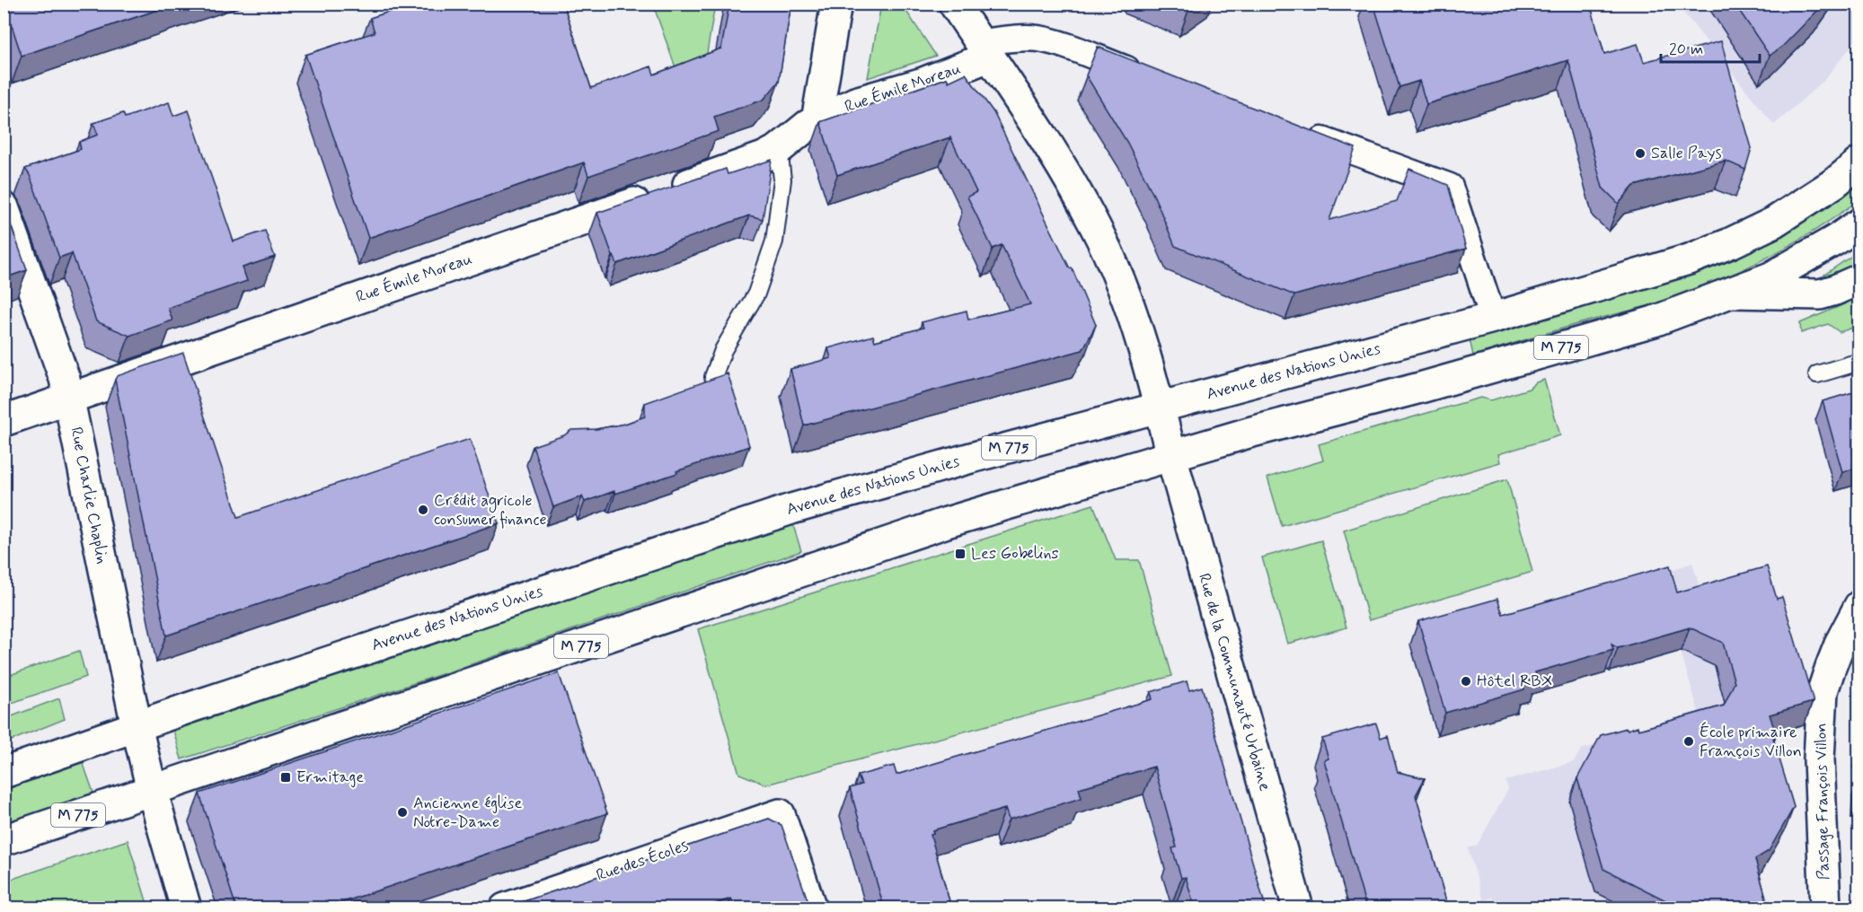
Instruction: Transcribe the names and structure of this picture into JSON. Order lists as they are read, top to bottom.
{
  "streets": {
    "main road": [
      "Rue Émile Moreau",
      "M 775",
      "Avenue des Nations Unies",
      "Rue Charlie Chaplin",
      "Rue de la Communauté Urbaine",
      "Passage François Villon",
      "Rue des Écoles"
    ]
  },
  "crossings": [
    ["Rue Émile Moreau", "Rue Charlie Chaplin"],
    ["Rue Émile Moreau", "Rue de la Communauté Urbaine"],
    ["M 775", "Rue Charlie Chaplin"],
    ["M 775", "Rue de la Communauté Urbaine"],
    ["Avenue des Nations Unies", "Rue Charlie Chaplin"],
    ["Avenue des Nations Unies", "Rue de la Communauté Urbaine"]
  ],
  "places": {
    "other": [
      "Salle Pays",
      "Crédit agricole consumer finance",
      "Hôtel RBX",
      "École primaire François Villon",
      "Ancienne église Notre-Dame"
    ],
    "transit": ["Les Gobelins", "Ermitage"]
  },
  "scale_bar": "20 m"
}
